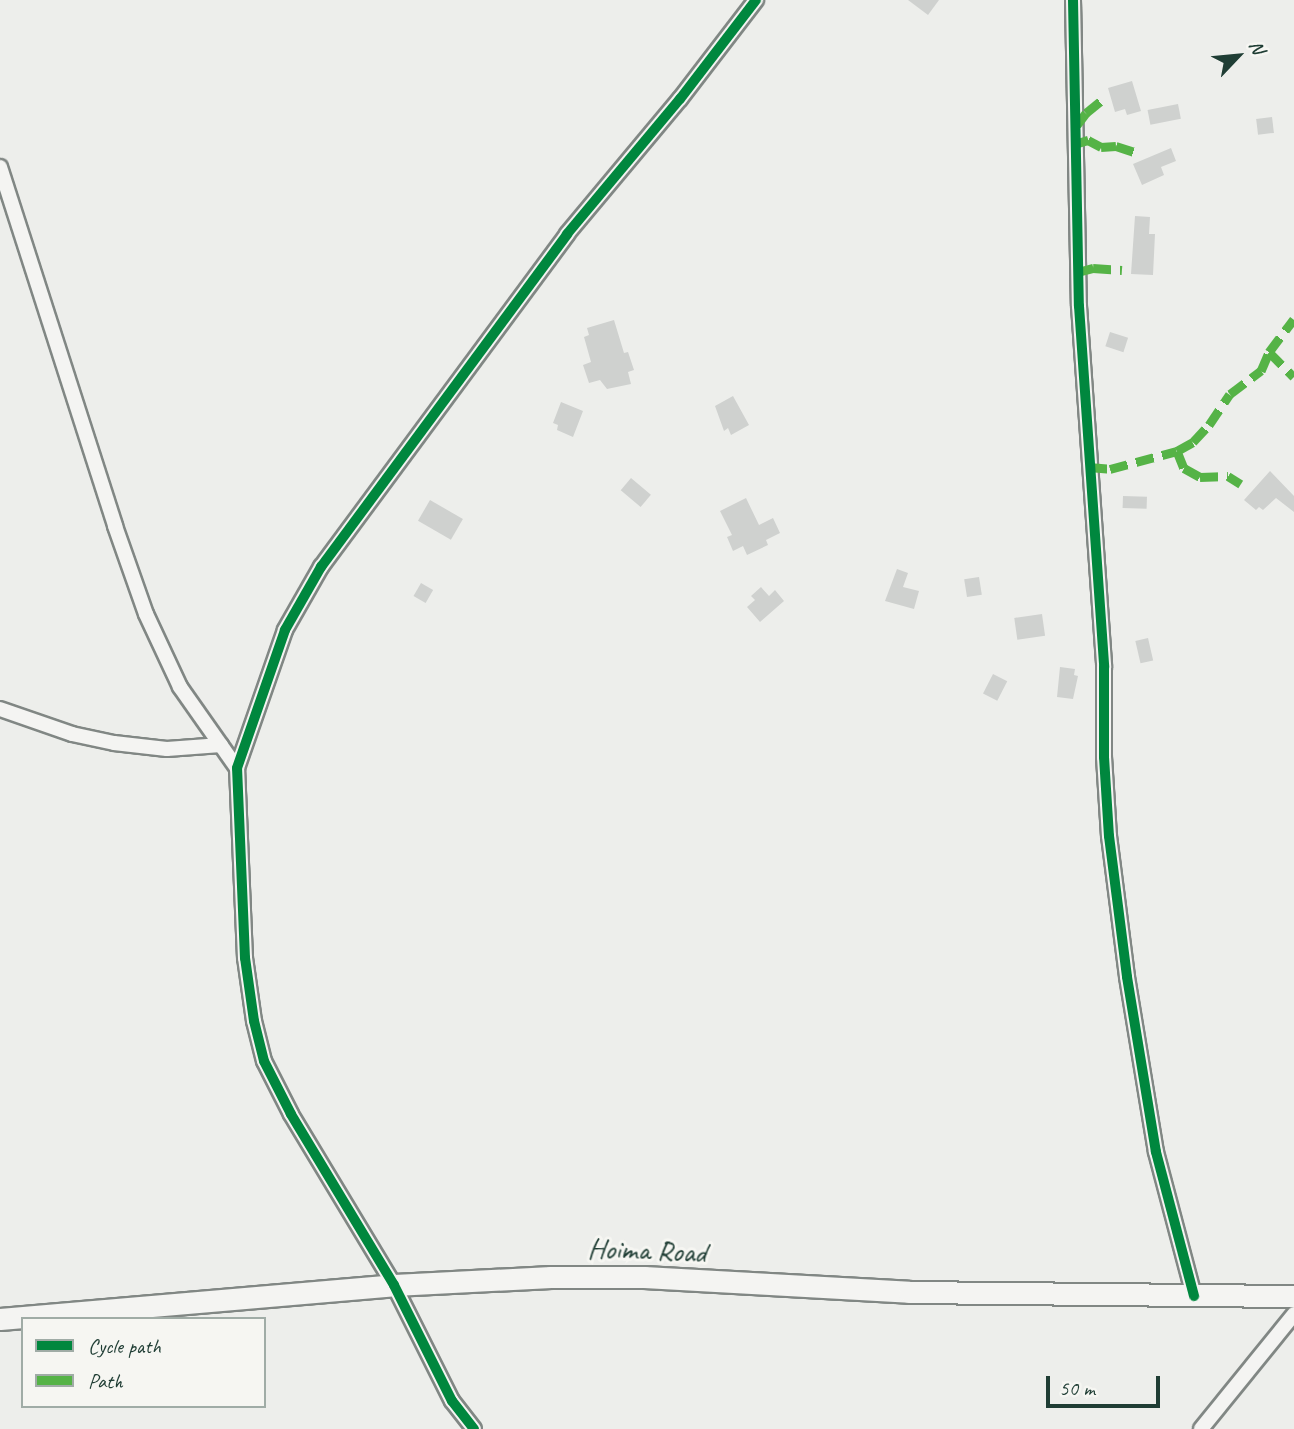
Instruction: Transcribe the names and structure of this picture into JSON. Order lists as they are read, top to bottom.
{
  "streets": {
    "main road": ["Hoima Road"]
  },
  "legend": ["Cycle path", "Path"],
  "scale_bar": "50 m",
  "north": "top right"
}
